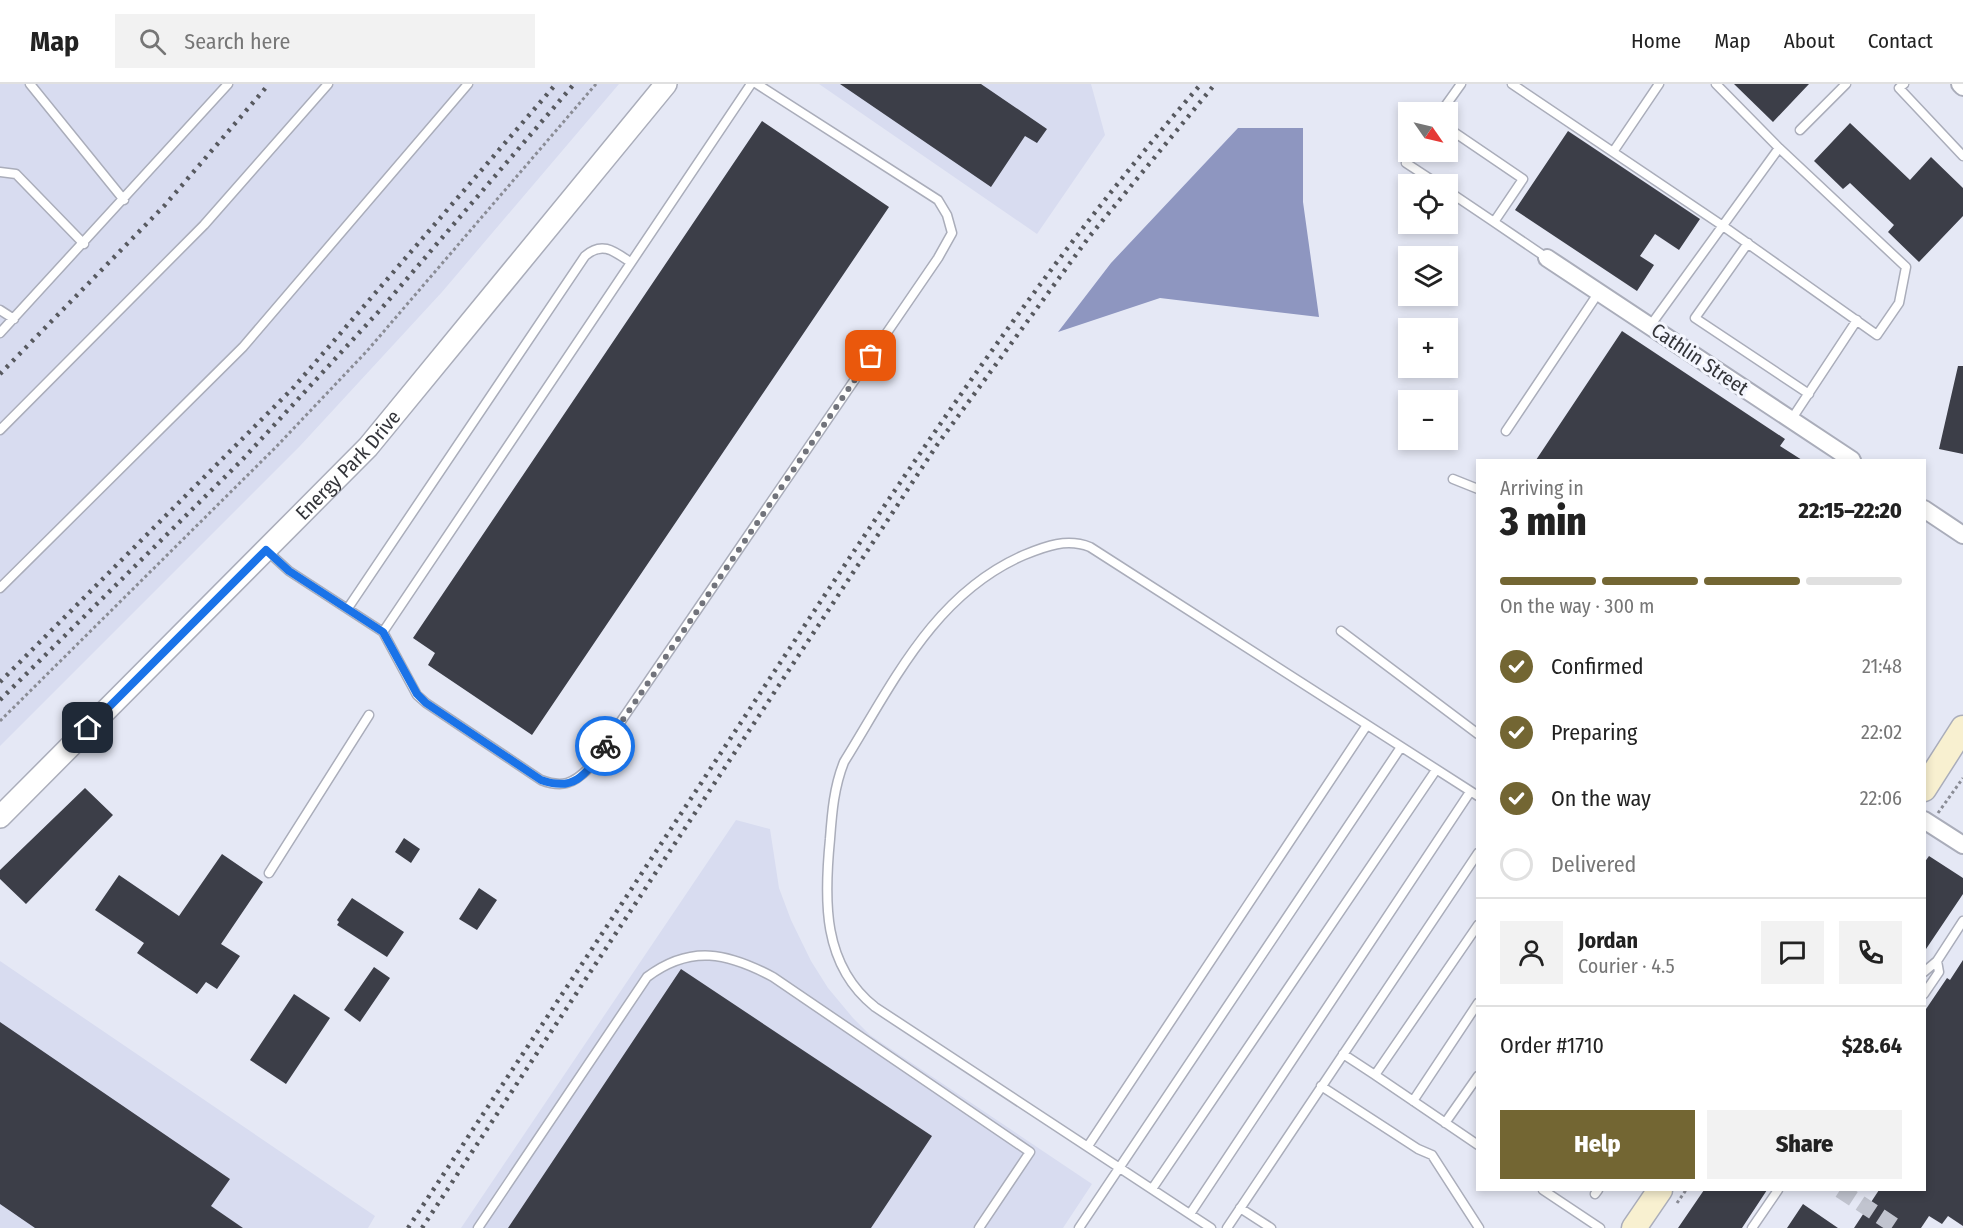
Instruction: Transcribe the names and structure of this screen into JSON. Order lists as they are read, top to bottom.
{
  "streets": {
    "street": ["Cathlin Street", "Energy Park Drive"]
  },
  "north": "bottom right",
  "page": {
    "header": "Map",
    "search": "Search here",
    "nav": [
      "Home",
      "Map",
      "About",
      "Contact"
    ],
    "map_buttons": ["+", "−"],
    "heading": ["3 min", "Arriving in", "22:15–22:20"],
    "panel": [
      "Jordan",
      "Courier · 4.5",
      "Order #1710",
      "$28.64"
    ],
    "bar": "On the way · 300 m",
    "list": [
      ["Confirmed", "21:48"],
      ["Preparing", "22:02"],
      ["On the way", "22:06"],
      "Delivered"
    ],
    "buttons": ["Help", "Share"]
  }
}
